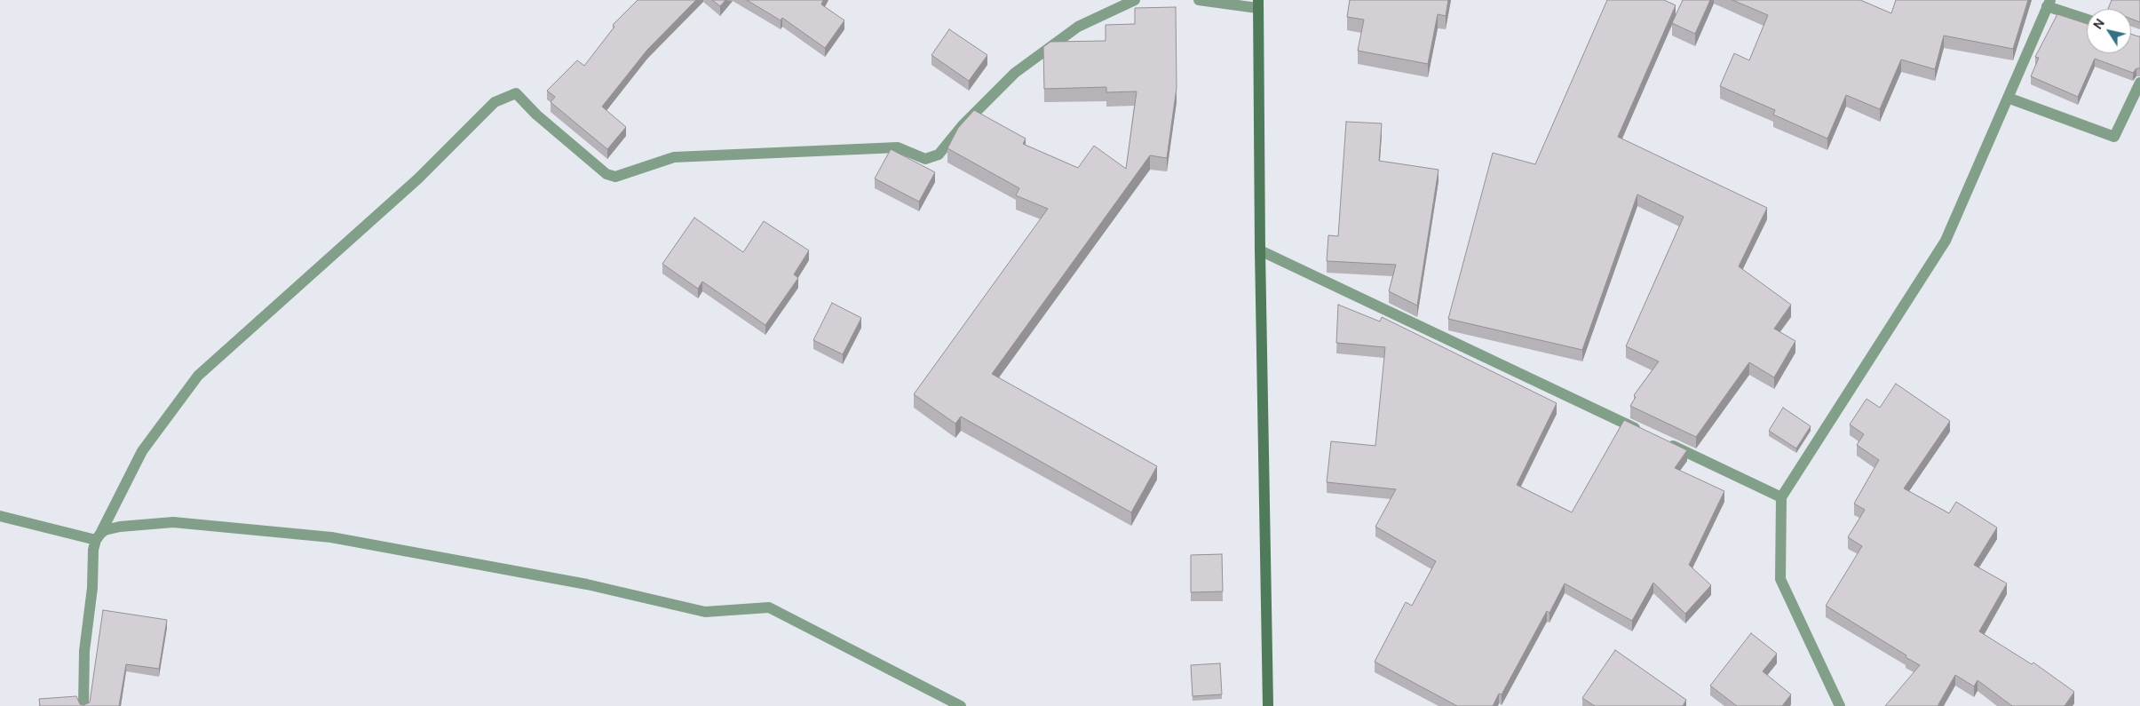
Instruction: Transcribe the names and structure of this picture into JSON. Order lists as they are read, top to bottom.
{
  "north": "top left"
}
